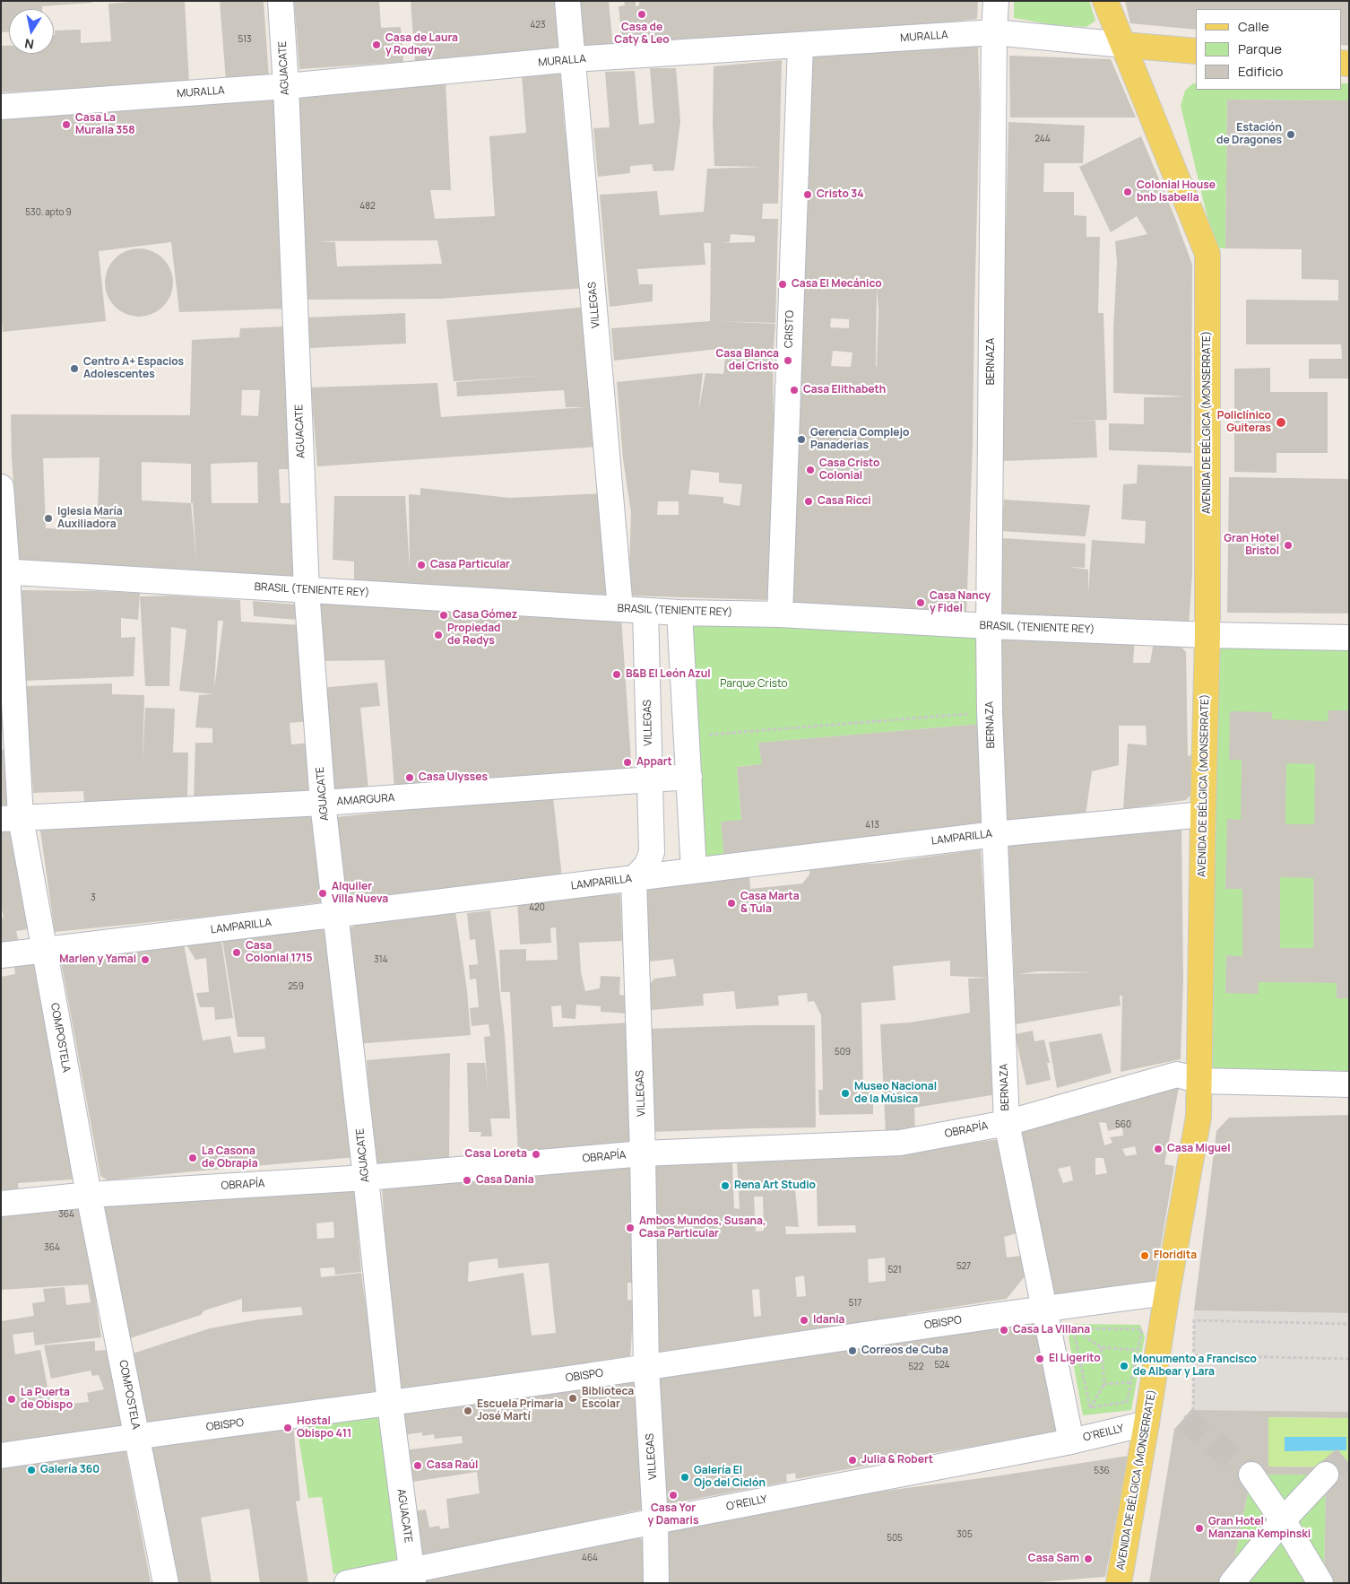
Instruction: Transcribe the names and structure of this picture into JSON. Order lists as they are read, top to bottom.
{
  "streets": {
    "main road": ["AVENIDA DE BÉLGICA (MONSERRATE)"],
    "street": [
      "MURALLA",
      "AGUACATE",
      "VILLEGAS",
      "CRISTO",
      "BERNAZA",
      "BRASIL (TENIENTE REY)",
      "AMARGURA",
      "LAMPARILLA",
      "COMPOSTELA",
      "OBRAPÍA",
      "OBISPO",
      "O'REILLY"
    ]
  },
  "crossings": [
    ["MURALLA", "AGUACATE"],
    ["MURALLA", "VILLEGAS"],
    ["MURALLA", "CRISTO"],
    ["MURALLA", "BERNAZA"],
    ["MURALLA", "AVENIDA DE BÉLGICA (MONSERRATE)"],
    ["AGUACATE", "BRASIL (TENIENTE REY)"],
    ["AGUACATE", "AMARGURA"],
    ["AGUACATE", "LAMPARILLA"],
    ["AGUACATE", "OBRAPÍA"],
    ["AGUACATE", "OBISPO"],
    ["AGUACATE", "O'REILLY"],
    ["VILLEGAS", "BRASIL (TENIENTE REY)"],
    ["VILLEGAS", "AMARGURA"],
    ["VILLEGAS", "LAMPARILLA"],
    ["VILLEGAS", "OBRAPÍA"],
    ["VILLEGAS", "OBISPO"],
    ["VILLEGAS", "O'REILLY"],
    ["CRISTO", "BRASIL (TENIENTE REY)"],
    ["BERNAZA", "BRASIL (TENIENTE REY)"],
    ["BERNAZA", "LAMPARILLA"],
    ["BERNAZA", "OBRAPÍA"],
    ["BERNAZA", "OBISPO"],
    ["BERNAZA", "O'REILLY"],
    ["AVENIDA DE BÉLGICA (MONSERRATE)", "BRASIL (TENIENTE REY)"],
    ["AVENIDA DE BÉLGICA (MONSERRATE)", "LAMPARILLA"],
    ["AVENIDA DE BÉLGICA (MONSERRATE)", "OBRAPÍA"],
    ["AVENIDA DE BÉLGICA (MONSERRATE)", "OBISPO"],
    ["AVENIDA DE BÉLGICA (MONSERRATE)", "O'REILLY"],
    ["BRASIL (TENIENTE REY)", "COMPOSTELA"],
    ["AMARGURA", "COMPOSTELA"],
    ["LAMPARILLA", "COMPOSTELA"],
    ["COMPOSTELA", "OBRAPÍA"],
    ["COMPOSTELA", "OBISPO"]
  ],
  "parks": ["Parque Cristo"],
  "places": [
    "Casa de Caty & Leo",
    "Casa de Laura y Rodney",
    "Casa La Muralla 358",
    "Estación de Dragones",
    "Colonial House bnb Isabella",
    "Cristo 34",
    "Casa El Mecánico",
    "Casa Blanca del Cristo",
    "Centro A+ Espacios Adolescentes",
    "Casa Elithabeth",
    "Policlínico Guiteras",
    "Gerencia Complejo Panaderias",
    "Casa Cristo Colonial",
    "Casa Ricci",
    "Iglesia María Auxiliadora",
    "Gran Hotel Bristol",
    "Casa Particular",
    "Casa Nancy y Fidel",
    "Casa Gómez",
    "Propiedad de Redys",
    "B&B El León Azul",
    "Appart",
    "Casa Ulysses",
    "Alquiler Villa Nueva",
    "Casa Marta & Tula",
    "Casa Colonial 1715",
    "Marlen y Yamai",
    "Museo Nacional de la Música",
    "Casa Miguel",
    "Casa Loreta",
    "La Casona de Obrapia",
    "Casa Dania",
    "Rena Art Studio",
    "Ambos Mundos, Susana, Casa Particular",
    "Floridita",
    "Idania",
    "Casa La Villana",
    "Correos de Cuba",
    "El Ligerito",
    "Monumento a Francisco de Albear y Lara",
    "Biblioteca Escolar",
    "La Puerta de Obispo",
    "Escuela Primaria José Martí",
    "Hostal Obispo 411",
    "Julia & Robert",
    "Casa Raúl",
    "Galería 360",
    "Galería El Ojo del Ciclón",
    "Casa Yor y Damaris",
    "Gran Hotel Manzana Kempinski",
    "Casa Sam"
  ],
  "house_numbers": [
    "423",
    "513",
    "244",
    "482",
    "530. apto 9",
    "413",
    "3",
    "420",
    "314",
    "259",
    "509",
    "560",
    "364",
    "364",
    "527",
    "521",
    "517",
    "524",
    "522",
    "536",
    "305",
    "505",
    "464"
  ],
  "legend": ["Calle", "Parque", "Edificio"],
  "north": "bottom"
}
